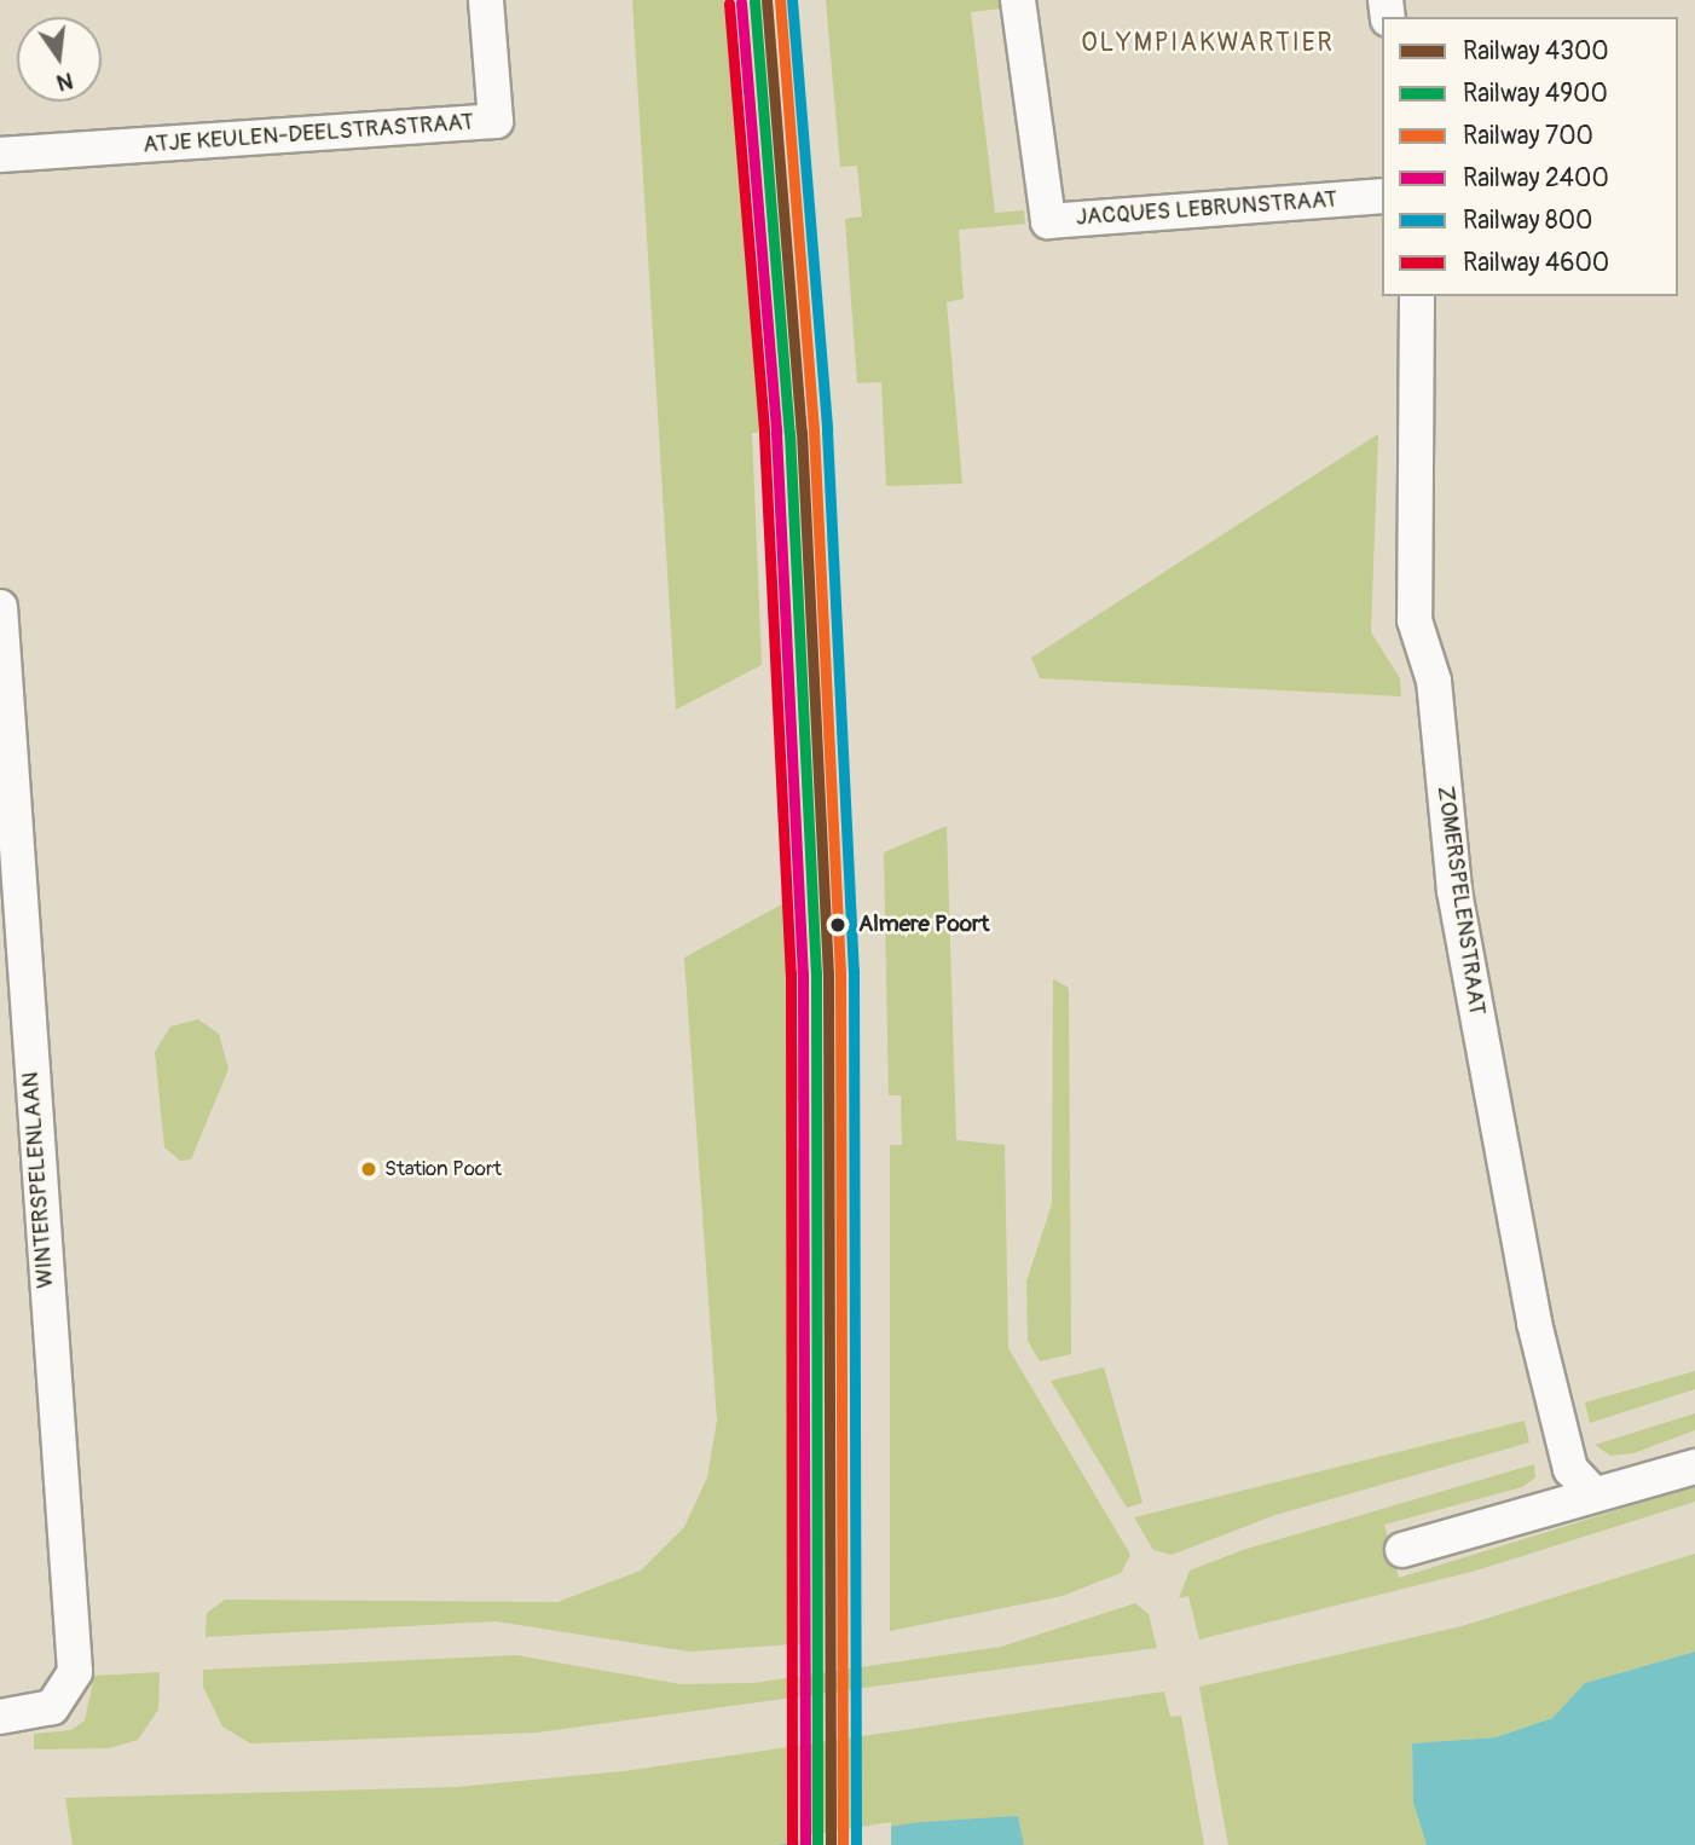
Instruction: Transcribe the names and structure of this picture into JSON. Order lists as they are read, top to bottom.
{
  "streets": {
    "street": [
      "ATJE KEULEN-DEELSTRASTRAAT",
      "JACQUES LEBRUNSTRAAT",
      "ZOMERSPELENSTRAAT",
      "WINTERSPELENLAAN"
    ]
  },
  "districts": ["OLYMPIAKWARTIER"],
  "places": ["Almere Poort", "Station Poort"],
  "lines": [
    "rail line 4300",
    "rail line 700",
    "rail line 800",
    "rail line 4900",
    "rail line 2400",
    "rail line 4600"
  ],
  "legend": [
    "Railway 4300",
    "Railway 4900",
    "Railway 700",
    "Railway 2400",
    "Railway 800",
    "Railway 4600"
  ],
  "north": "bottom"
}
